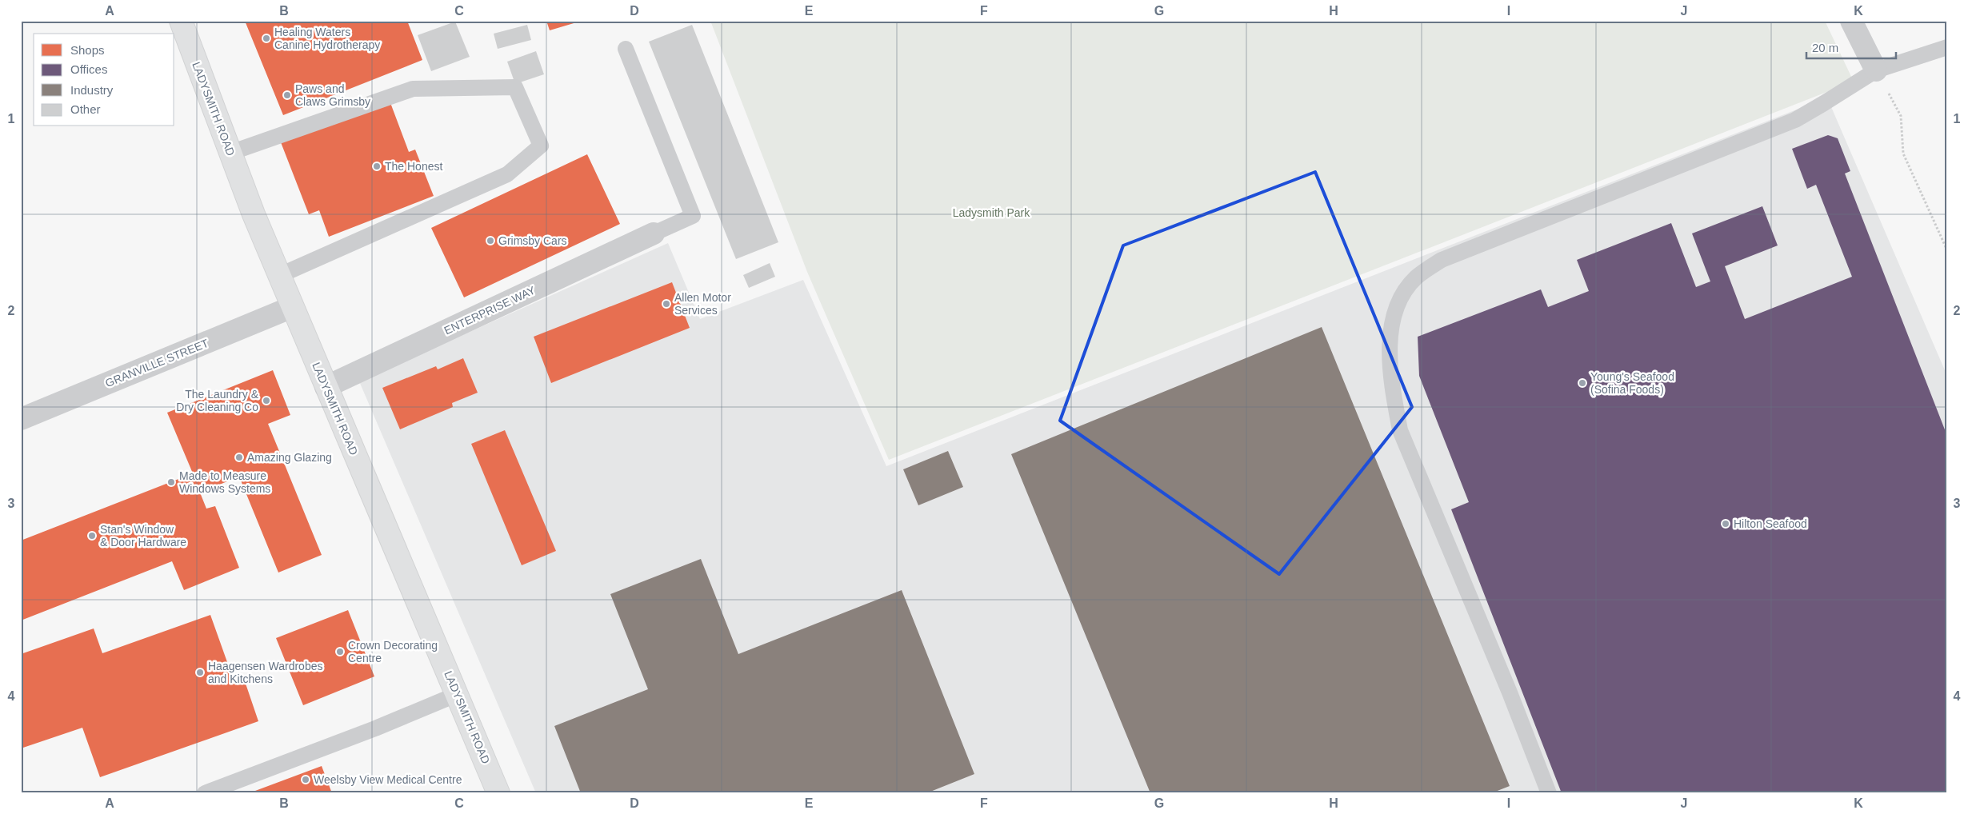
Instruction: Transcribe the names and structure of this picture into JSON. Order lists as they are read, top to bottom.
{
  "streets": {
    "street": ["LADYSMITH ROAD", "ENTERPRISE WAY", "GRANVILLE STREET"]
  },
  "crossings": [
    ["LADYSMITH ROAD", "ENTERPRISE WAY"],
    ["LADYSMITH ROAD", "GRANVILLE STREET"]
  ],
  "parks": ["Ladysmith Park"],
  "places": [
    "Healing Waters Canine Hydrotherapy",
    "Paws and Claws Grimsby",
    "The Honest",
    "Grimsby Cars",
    "Allen Motor Services",
    "Young's Seafood (Sofina Foods)",
    "The Laundry & Dry Cleaning Co",
    "Amazing Glazing",
    "Made to Measure Windows Systems",
    "Hilton Seafood",
    "Stan's Window & Door Hardware",
    "Crown Decorating Centre",
    "Haagensen Wardrobes and Kitchens",
    "Weelsby View Medical Centre"
  ],
  "legend": [
    "Shops",
    "Offices",
    "Industry",
    "Other"
  ],
  "scale_bar": "20 m",
  "grid": {
    "columns": [
      "A",
      "B",
      "C",
      "D",
      "E",
      "F",
      "G",
      "H",
      "I",
      "J",
      "K"
    ],
    "rows": [
      "1",
      "2",
      "3",
      "4"
    ]
  }
}
